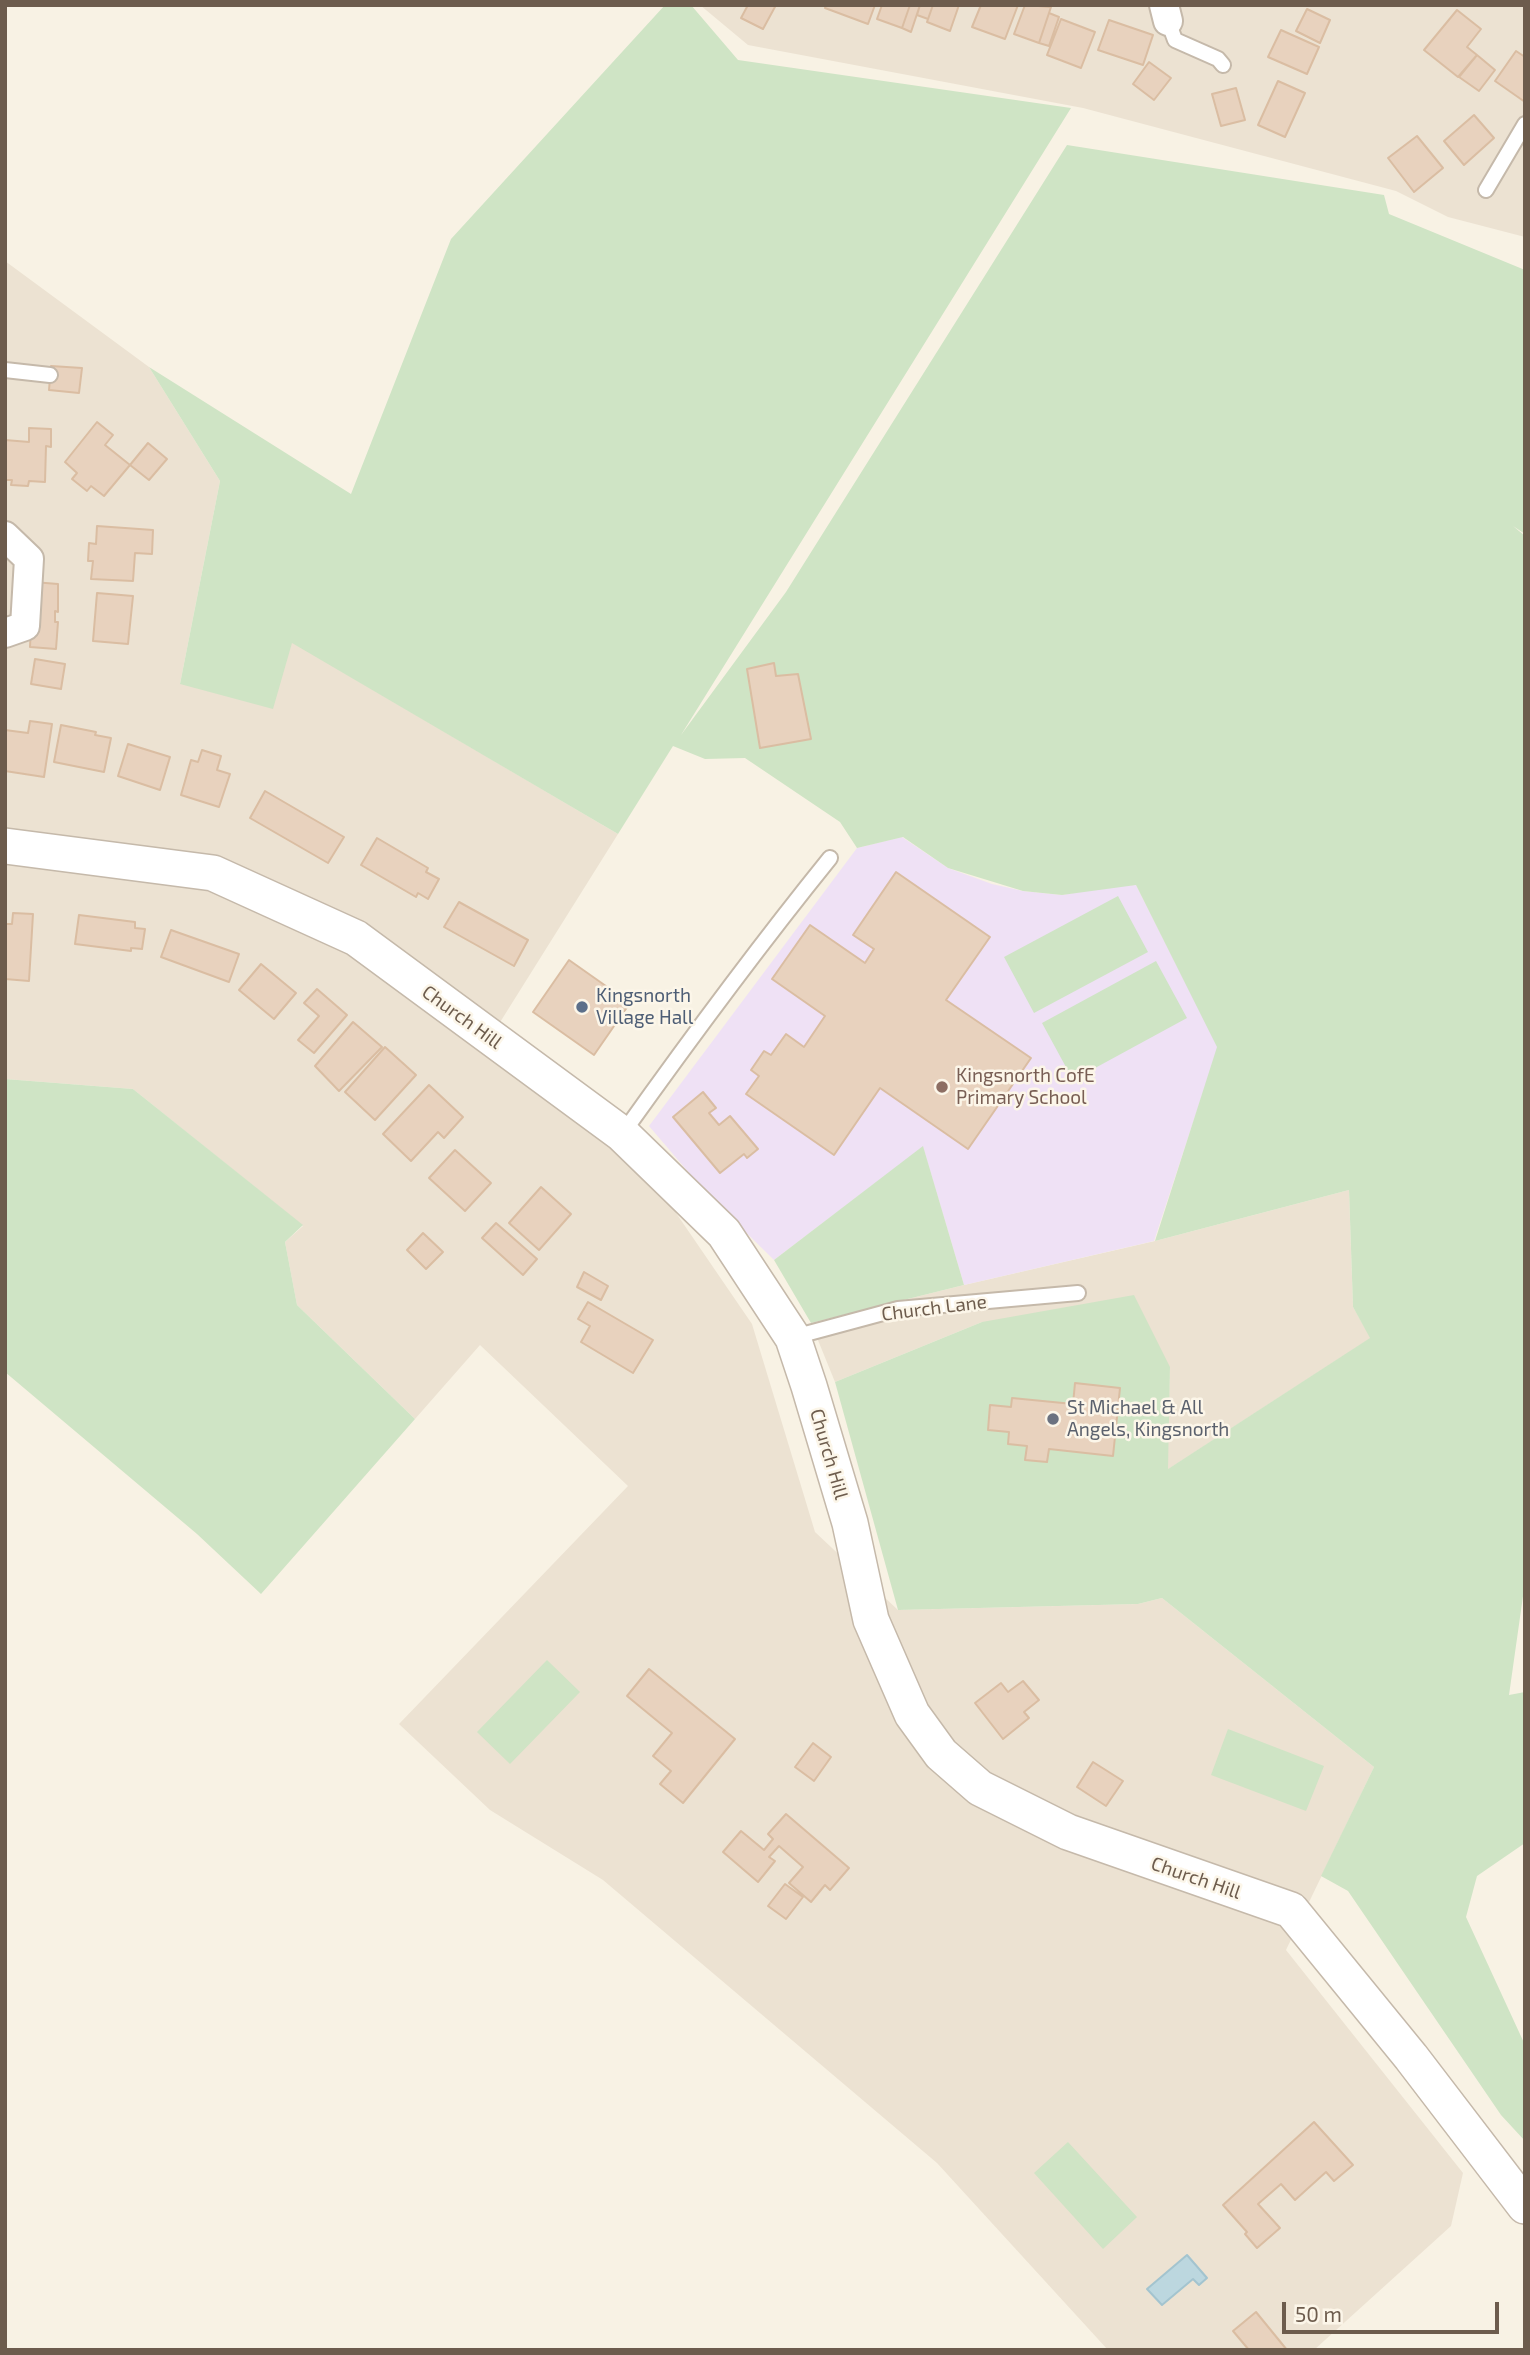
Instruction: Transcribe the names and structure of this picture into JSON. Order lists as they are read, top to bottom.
{
  "streets": {
    "street": ["Church Hill"],
    "lane": ["Church Lane"]
  },
  "crossings": [
    ["Church Hill", "Church Lane"]
  ],
  "places": ["Kingsnorth Village Hall", "Kingsnorth CofE Primary School", "St Michael & All Angels, Kingsnorth"],
  "scale_bar": "50 m"
}
